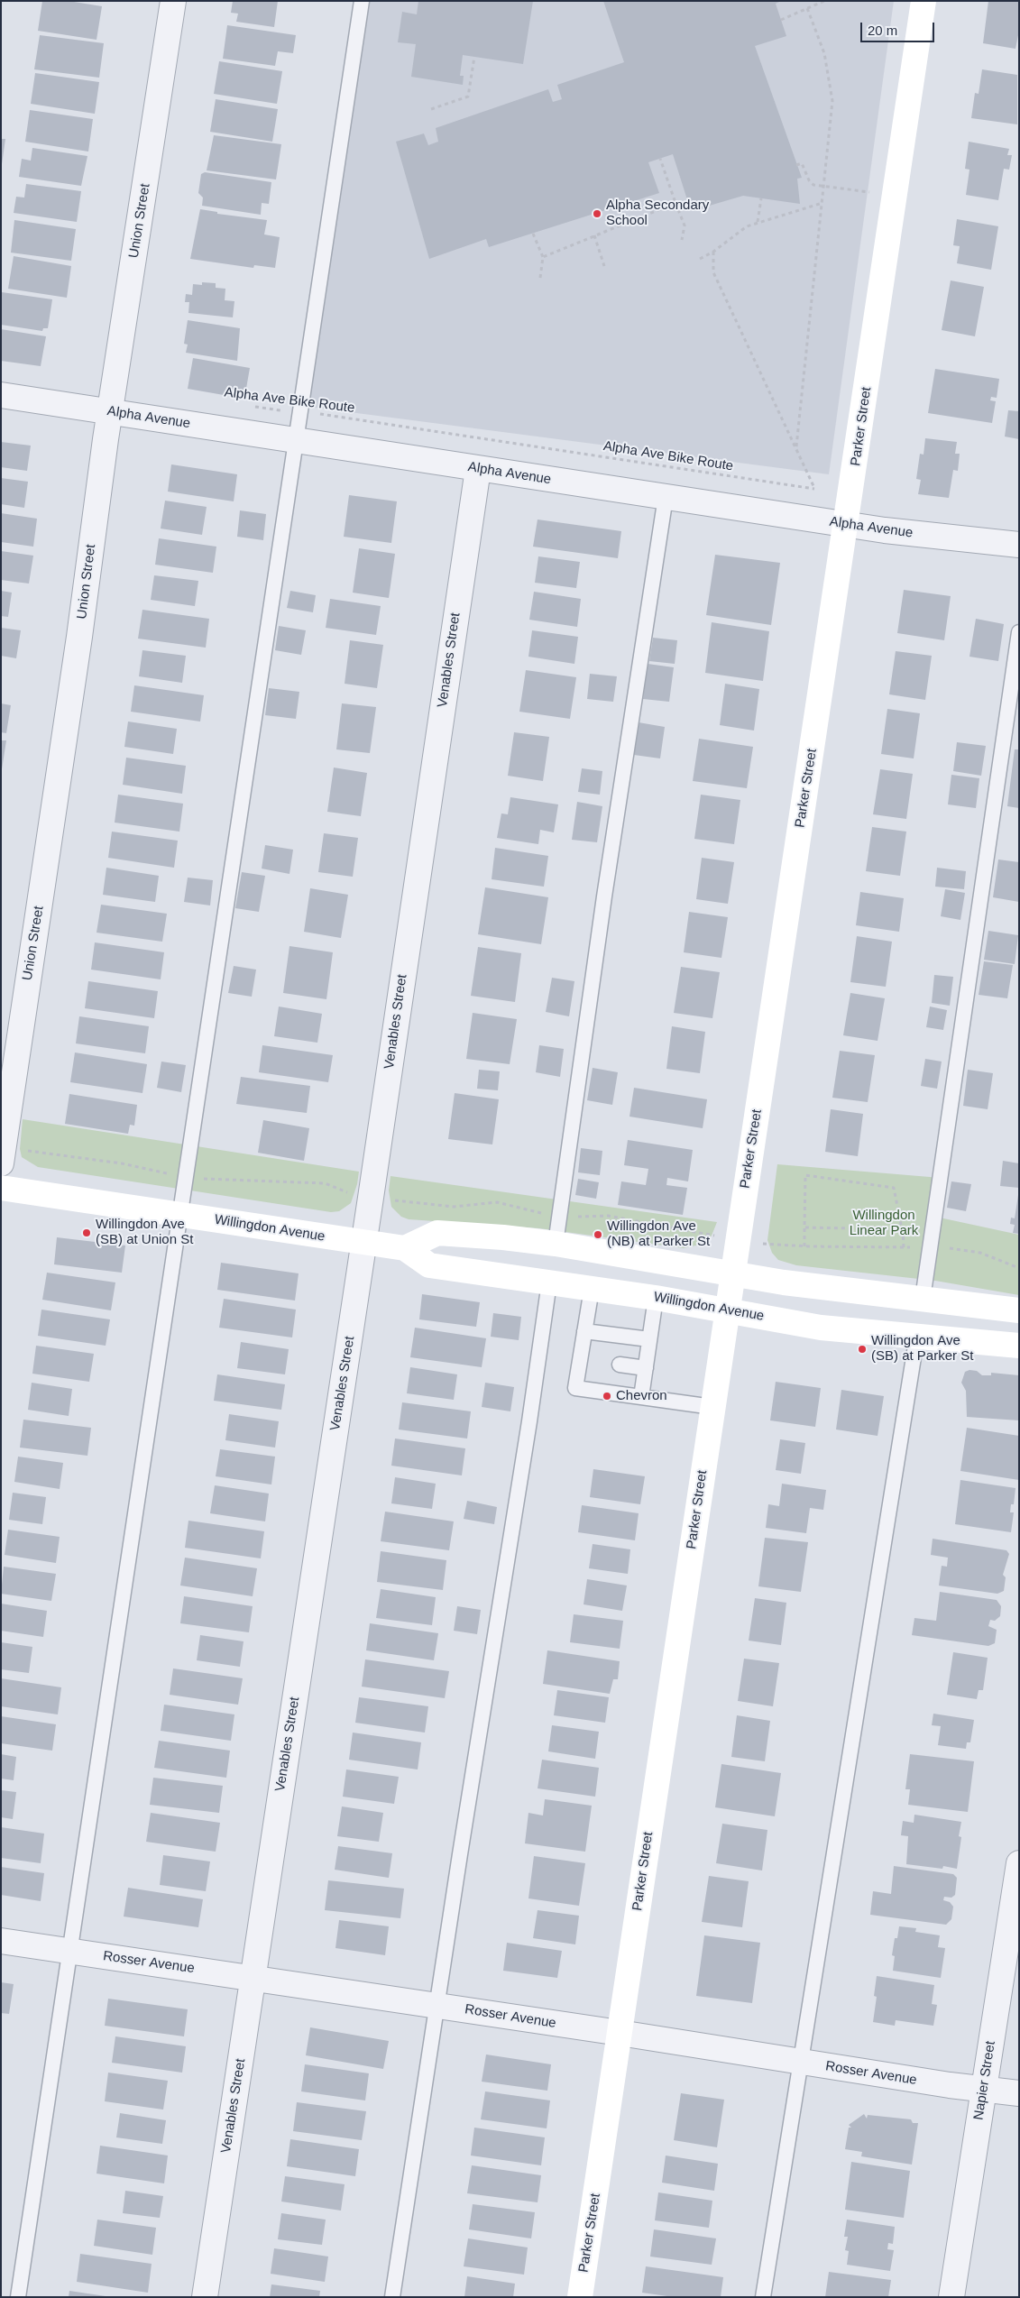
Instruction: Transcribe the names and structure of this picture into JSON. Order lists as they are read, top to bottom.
{
  "streets": {
    "street": [
      "Union Street",
      "Alpha Avenue",
      "Parker Street",
      "Venables Street",
      "Willingdon Avenue",
      "Rosser Avenue",
      "Napier Street"
    ],
    "path": ["Alpha Ave Bike Route"]
  },
  "crossings": [
    ["Union Street", "Alpha Avenue"],
    ["Alpha Avenue", "Parker Street"],
    ["Alpha Avenue", "Venables Street"],
    ["Parker Street", "Willingdon Avenue"],
    ["Parker Street", "Rosser Avenue"],
    ["Venables Street", "Willingdon Avenue"],
    ["Venables Street", "Rosser Avenue"],
    ["Rosser Avenue", "Napier Street"]
  ],
  "parks": ["Willingdon Linear Park"],
  "places": [
    "Alpha Secondary School",
    "Willingdon Ave (SB) at Union St",
    "Willingdon Ave (NB) at Parker St",
    "Willingdon Ave (SB) at Parker St",
    "Chevron"
  ],
  "scale_bar": "20 m"
}
